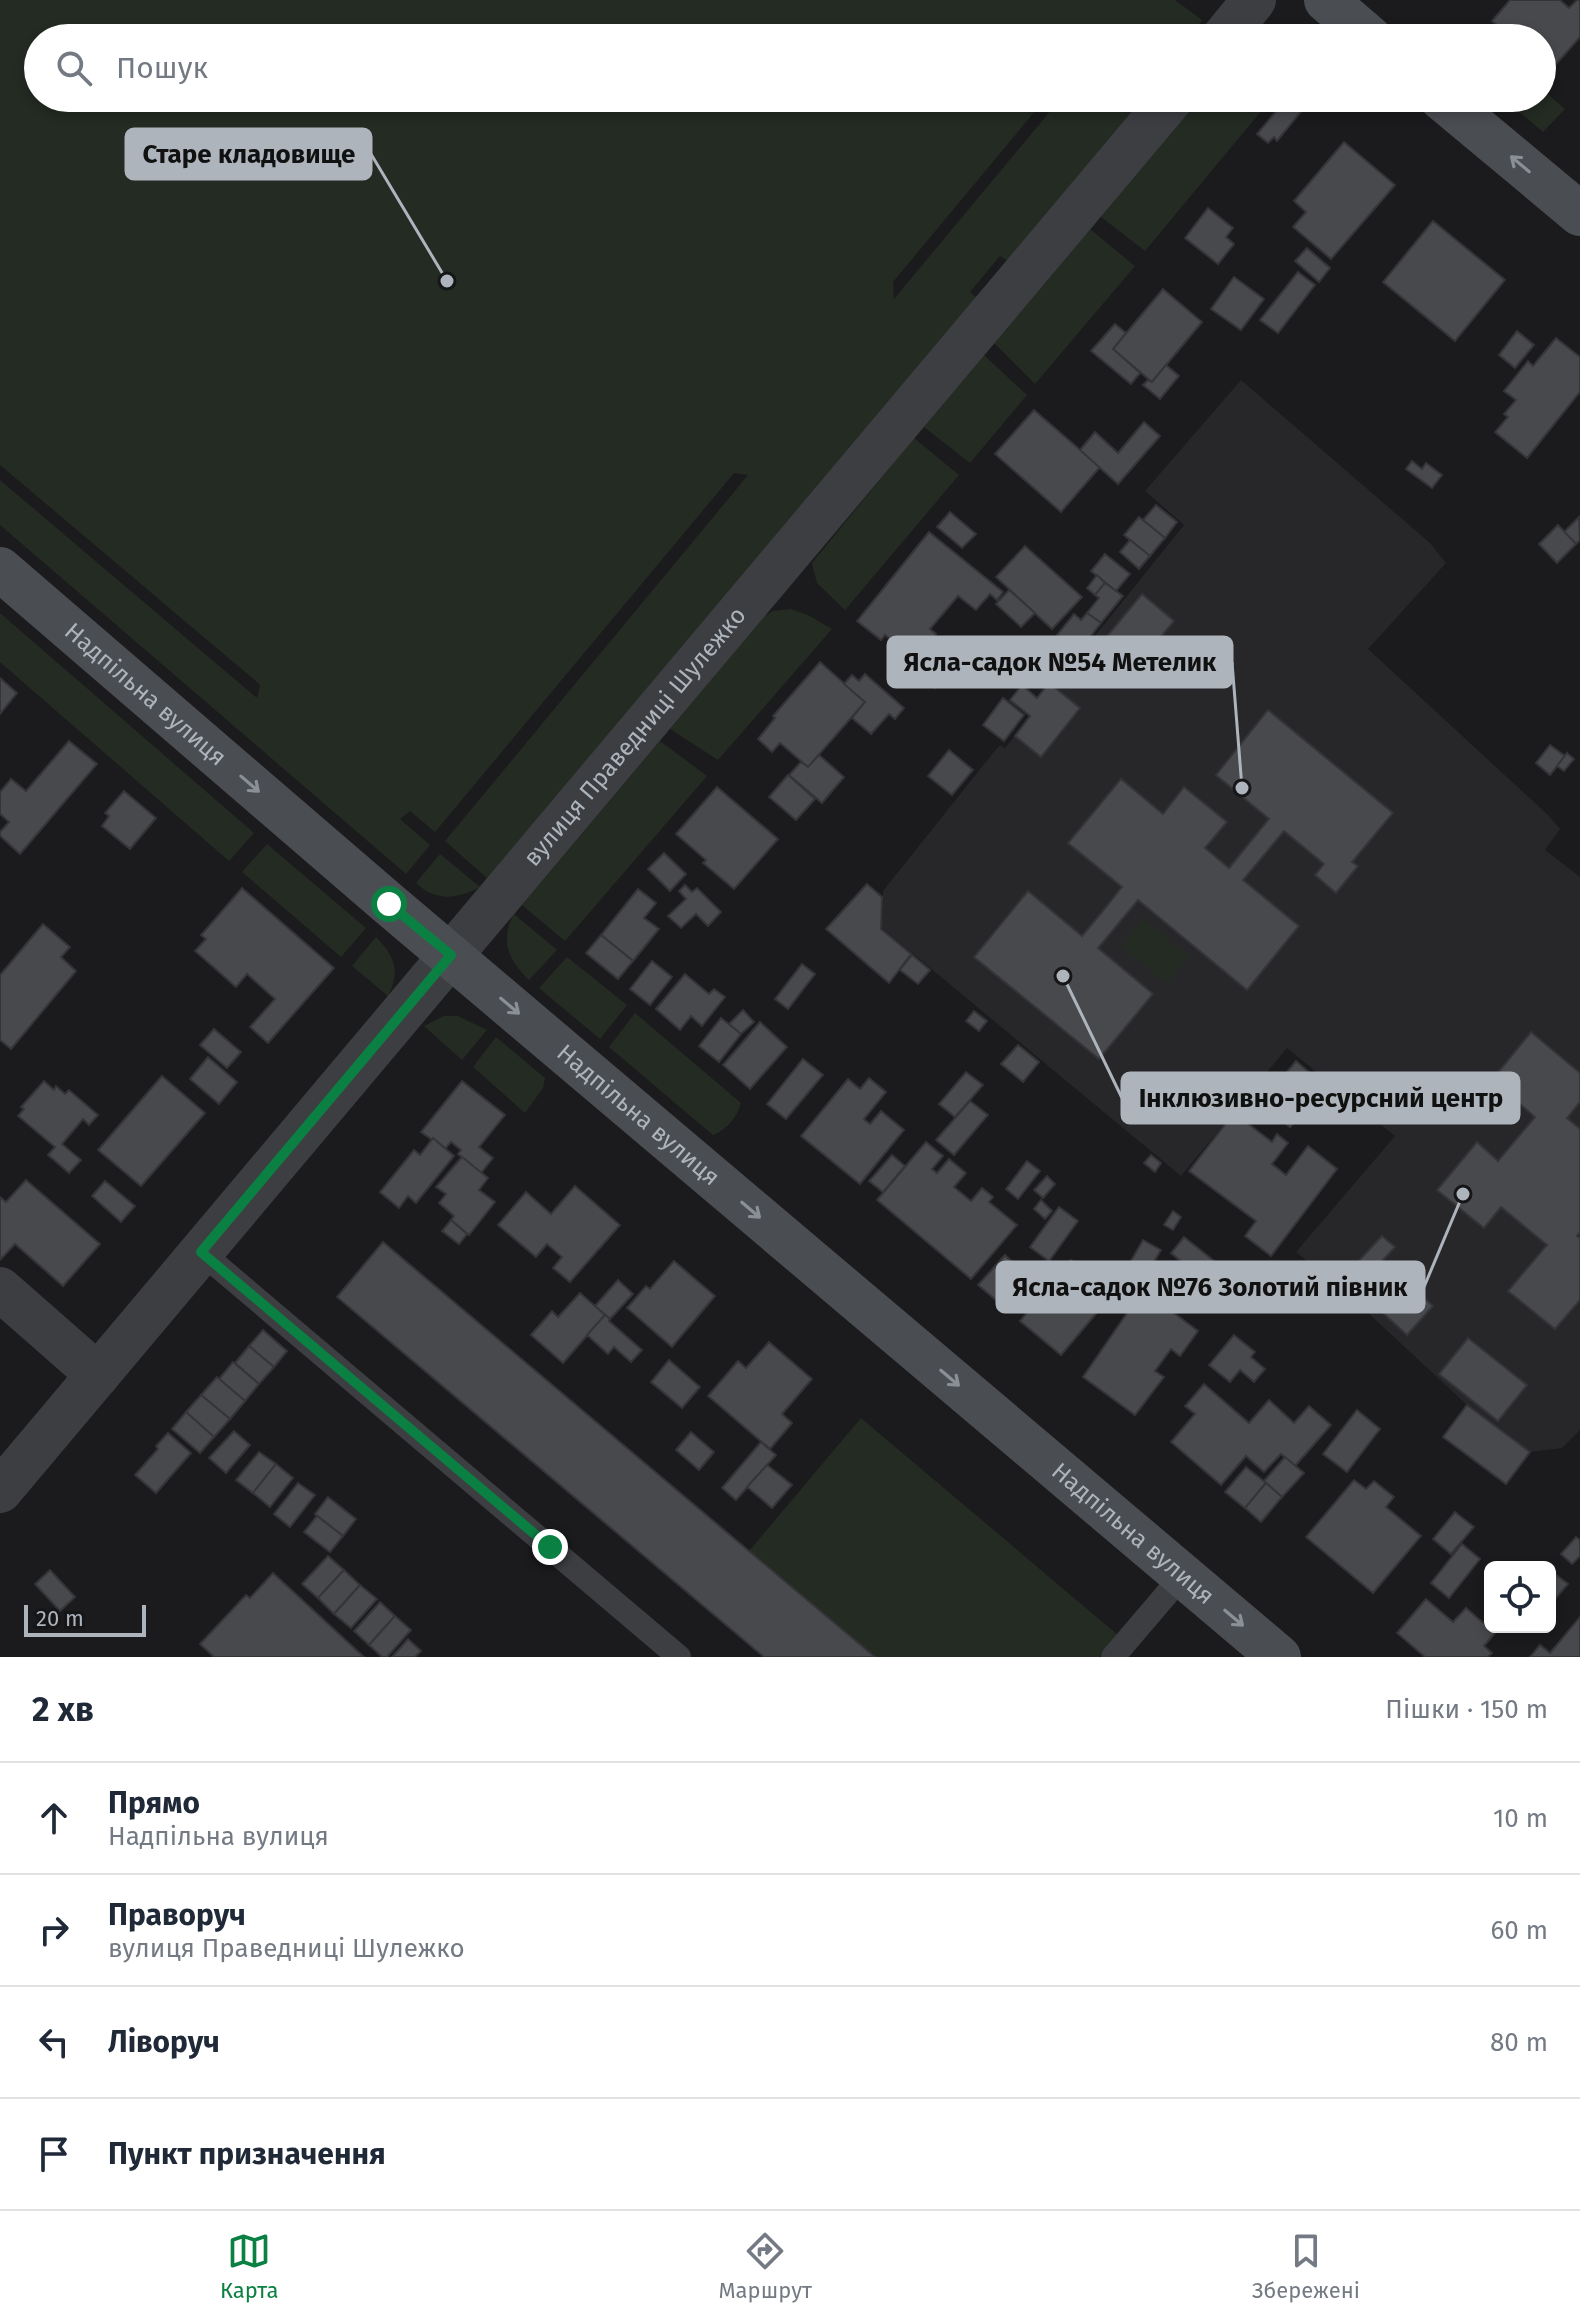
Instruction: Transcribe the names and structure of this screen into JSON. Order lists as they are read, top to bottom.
{
  "streets": {
    "main road": ["Надпільна вулиця"],
    "street": ["вулиця Праведниці Шулежко"]
  },
  "crossings": [
    ["Надпільна вулиця", "вулиця Праведниці Шулежко"]
  ],
  "one_way": ["Надпільна вулиця"],
  "places": [
    "Старе кладовище",
    "Ясла-садок №54 Метелик",
    "Інклюзивно-ресурсний центр",
    "Ясла-садок №76 Золотий півник"
  ],
  "scale_bar": "20 m",
  "page": {
    "search": "Пошук",
    "scale": "20 m",
    "heading": ["2 хв", "Пішки · 150 m"],
    "list": [
      ["Прямо", "Надпільна вулиця", "10 m"],
      ["Праворуч", "вулиця Праведниці Шулежко", "60 m"],
      ["Ліворуч", "80 m"],
      "Пункт призначення"
    ],
    "nav": ["Карта", "Маршрут", "Збережені"]
  }
}
